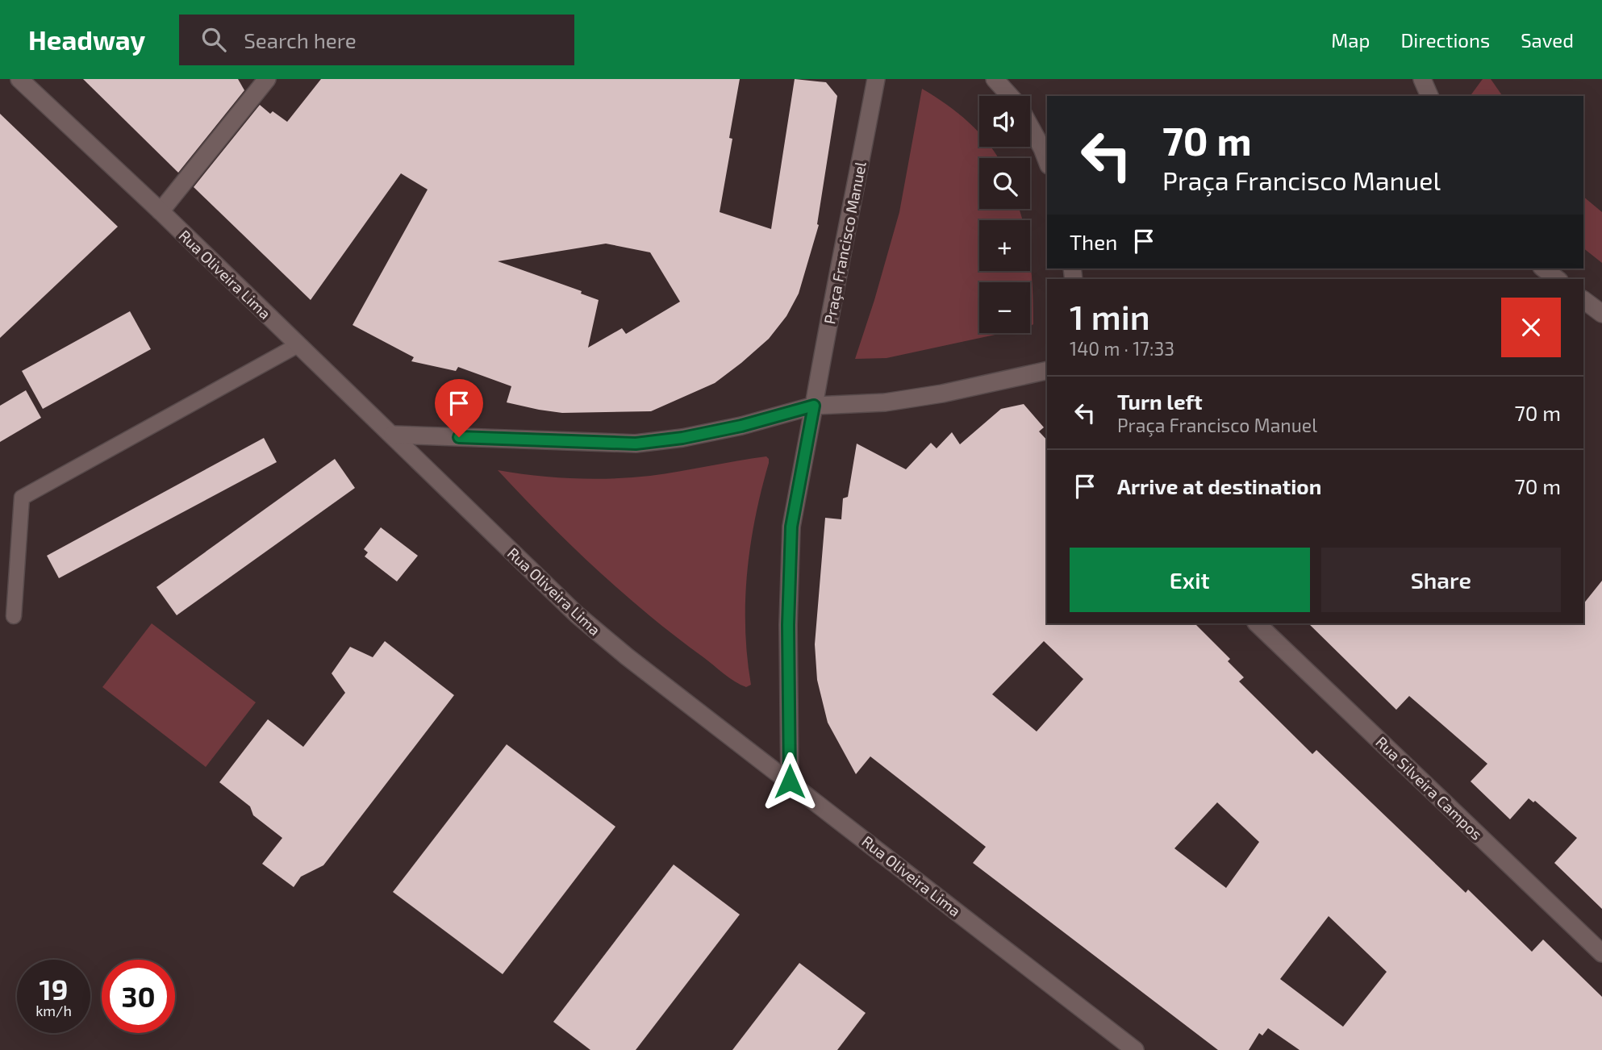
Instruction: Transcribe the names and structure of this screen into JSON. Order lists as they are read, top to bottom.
{
  "streets": {
    "street": ["Praça Francisco Manuel", "Rua Oliveira Lima", "Rua Silveira Campos"]
  },
  "crossings": [
    ["Praça Francisco Manuel", "Rua Oliveira Lima"]
  ],
  "page": {
    "header": "Headway",
    "search": "Search here",
    "nav": ["Map", "Directions", "Saved"],
    "map_buttons": ["+", "−"],
    "turn": ["70 m", "Praça Francisco Manuel"],
    "then": "Then",
    "heading": ["1 min", "140 m · 17:33"],
    "list": [
      {
        "name": "Turn left",
        "note": "Praça Francisco Manuel",
        "value": "70 m"
      },
      {
        "name": "Arrive at destination",
        "value": "70 m"
      }
    ],
    "buttons": ["Exit", "Share"],
    "speed": "19 km/h",
    "limit": "30"
  }
}
